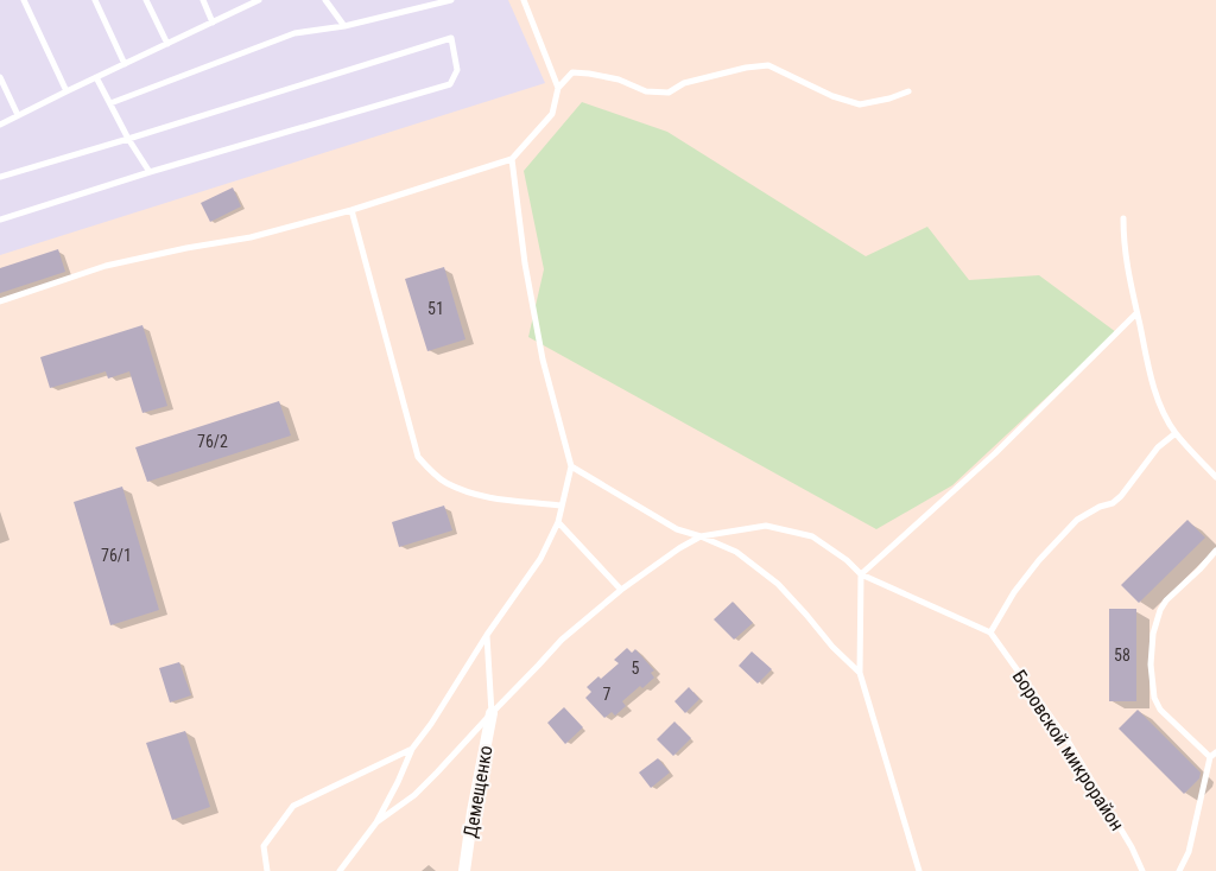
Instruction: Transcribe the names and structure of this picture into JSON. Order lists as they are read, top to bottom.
{
  "streets": {
    "street": ["Демещенко"],
    "lane": ["Боровской микрорайон"]
  },
  "house_numbers": [
    "51",
    "76/2",
    "76/1",
    "58",
    "5",
    "7"
  ]
}
